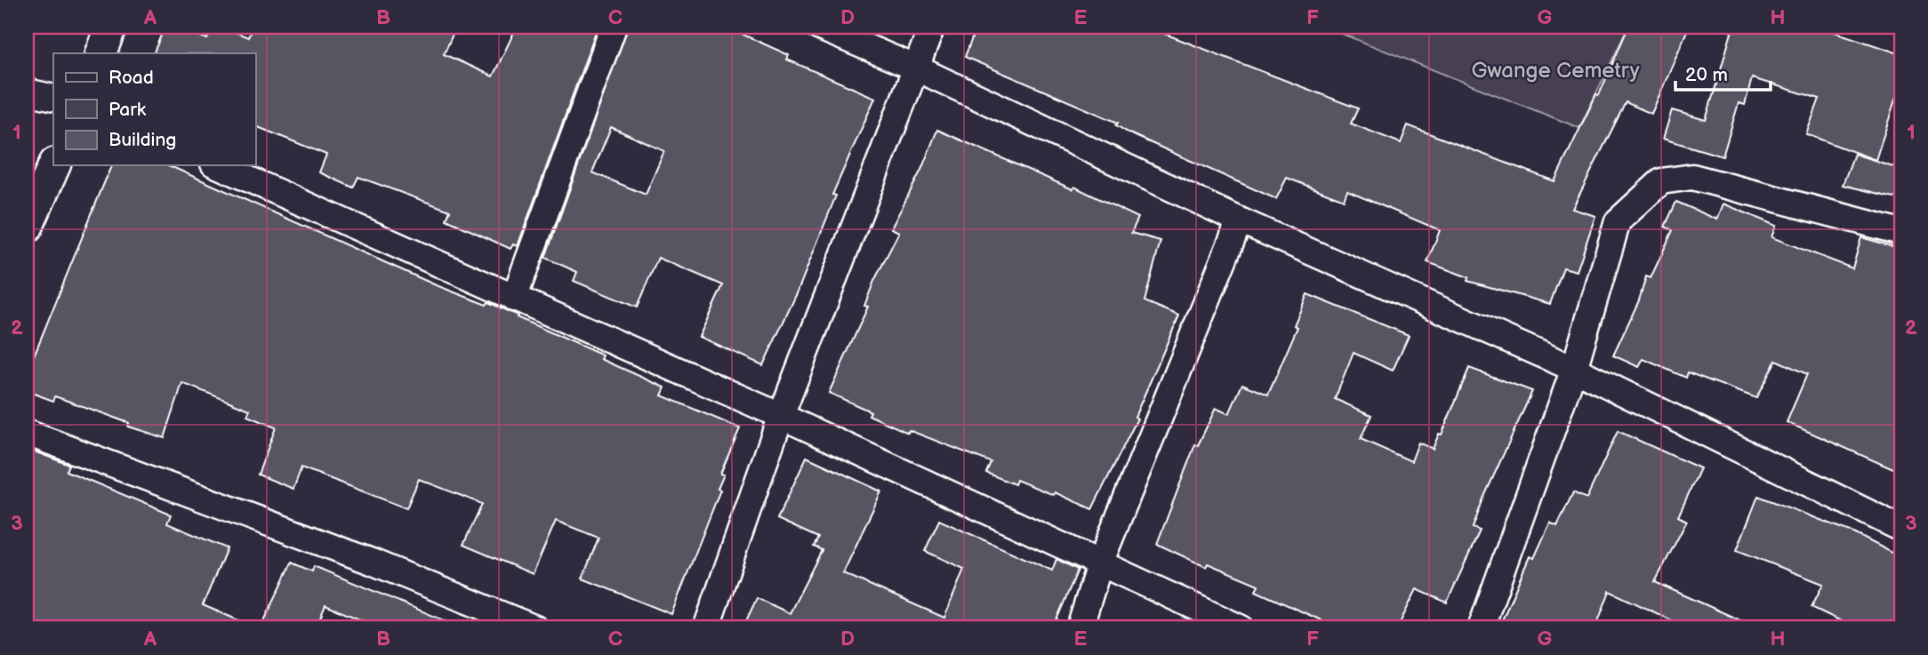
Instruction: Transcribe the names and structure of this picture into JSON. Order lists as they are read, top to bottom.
{
  "parks": ["Gwange Cemetry"],
  "legend": ["Road", "Park", "Building"],
  "scale_bar": "20 m",
  "grid": {
    "columns": [
      "A",
      "B",
      "C",
      "D",
      "E",
      "F",
      "G",
      "H"
    ],
    "rows": ["1", "2", "3"]
  }
}
